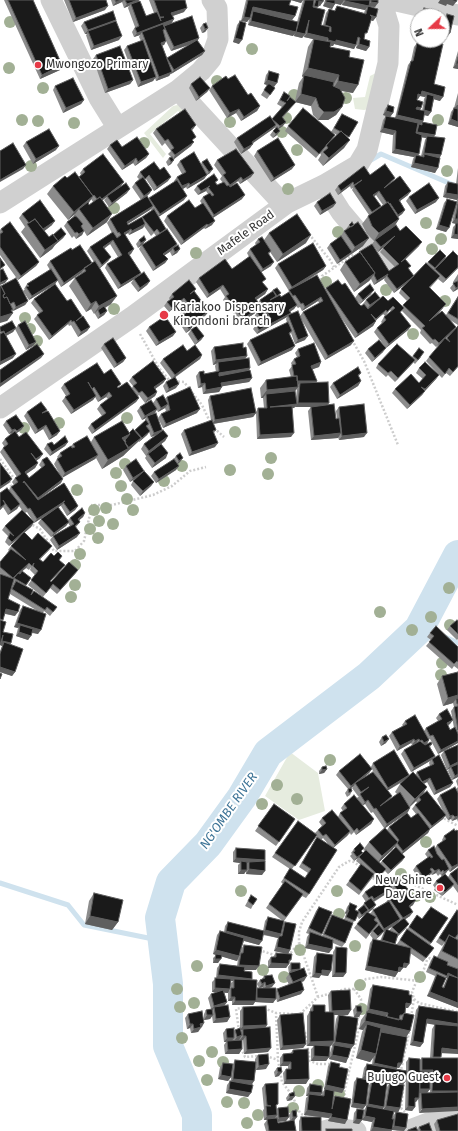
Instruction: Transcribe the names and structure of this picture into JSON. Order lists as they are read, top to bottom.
{
  "streets": {
    "street": ["Mafele Road"]
  },
  "water": ["NG'OMBE RIVER"],
  "places": [
    "Mwongozo Primary",
    "Kariakoo Dispensary Kinondoni branch",
    "New Shine Day Care",
    "Bujugo Guest"
  ],
  "north": "left"
}
